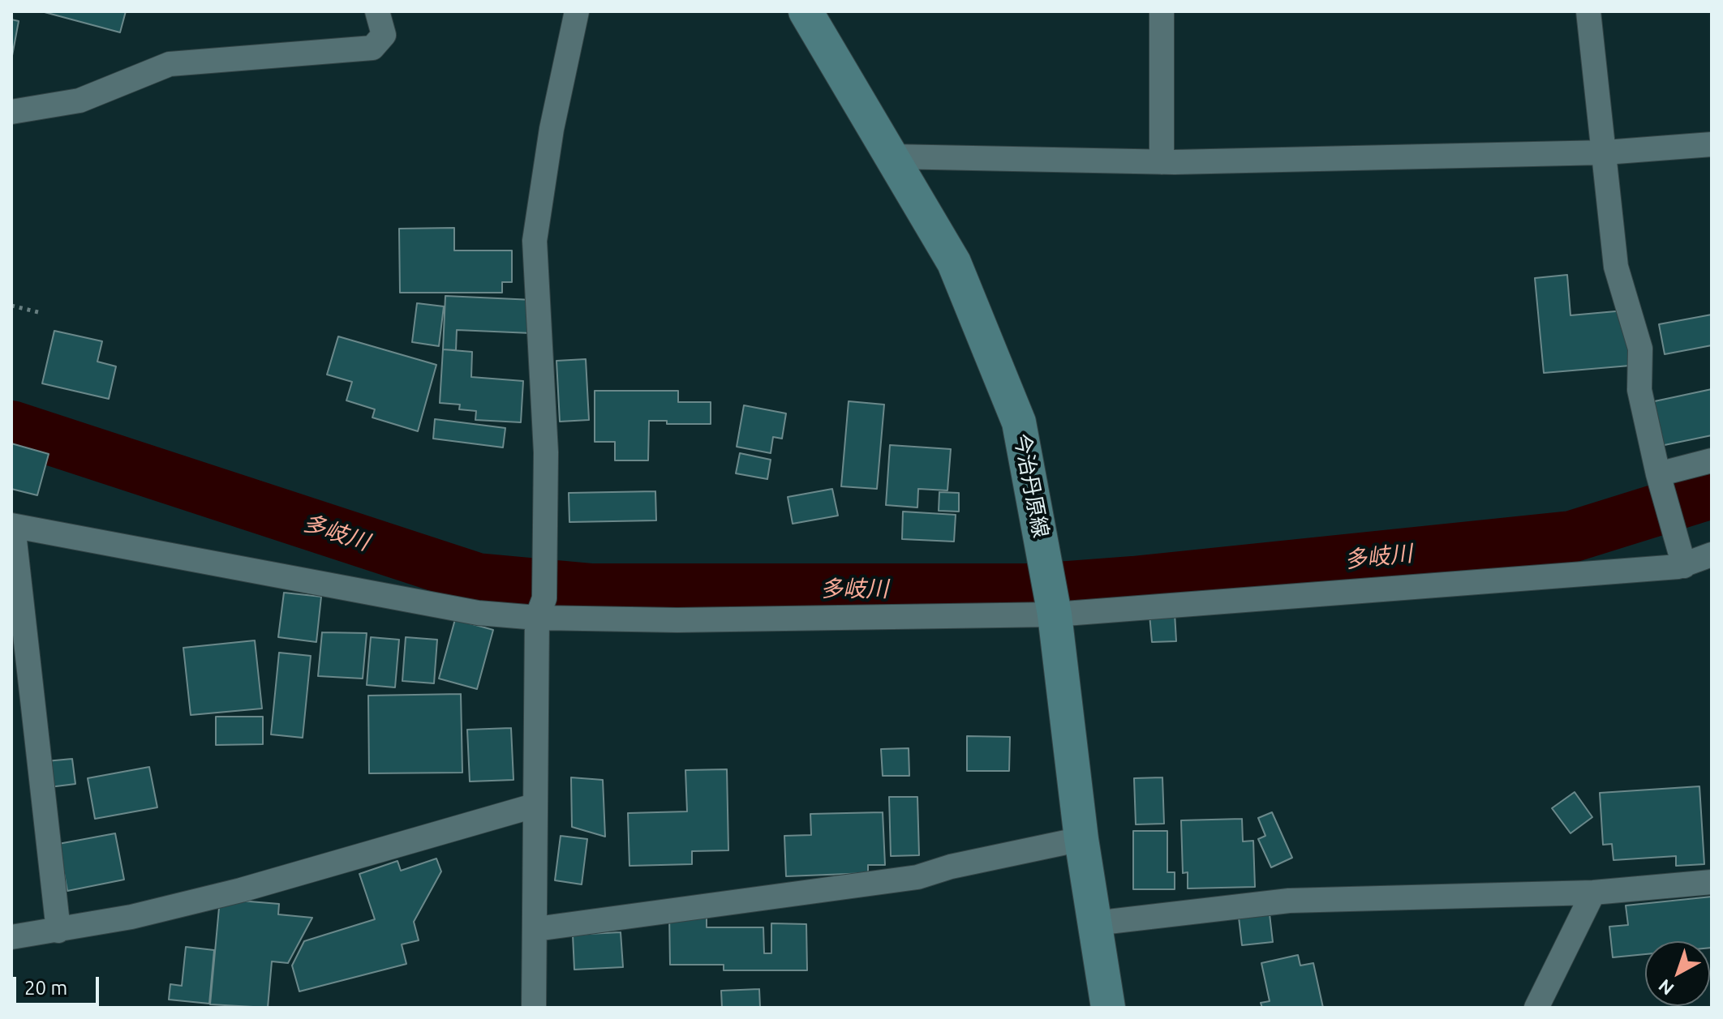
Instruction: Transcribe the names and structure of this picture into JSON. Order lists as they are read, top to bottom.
{
  "streets": {
    "main road": ["今治丹原線"]
  },
  "water": ["多岐川"],
  "scale_bar": "20 m",
  "north": "bottom left"
}
